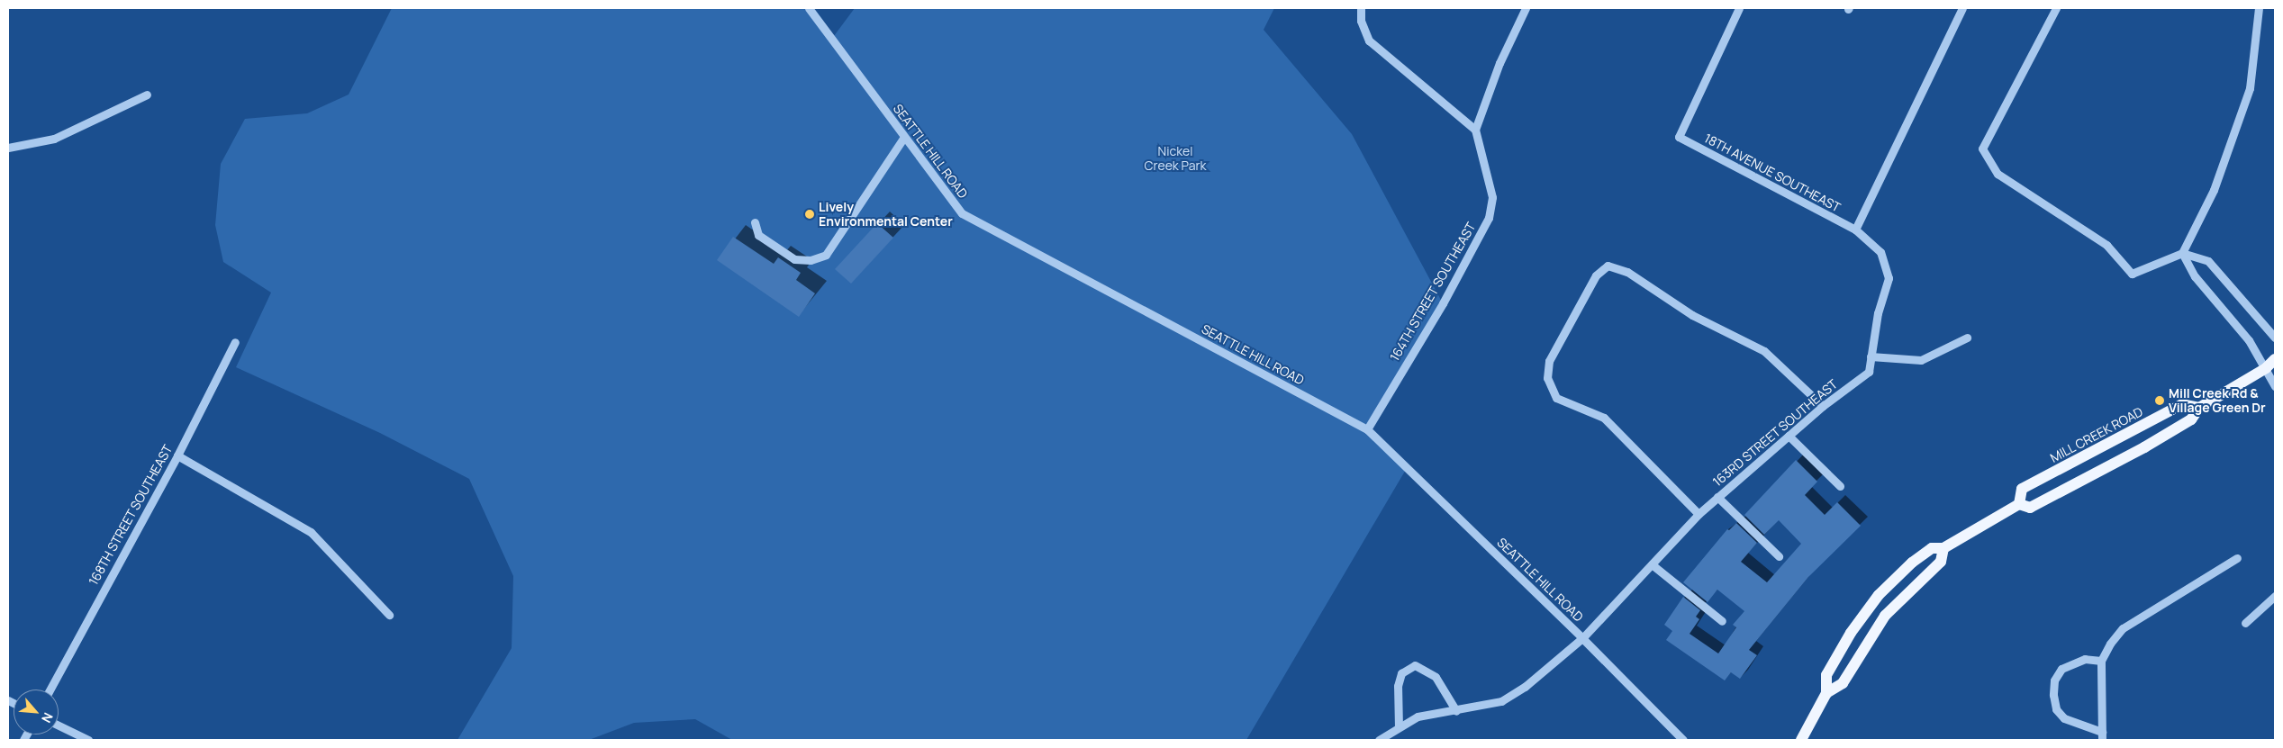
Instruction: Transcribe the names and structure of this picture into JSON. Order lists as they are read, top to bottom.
{
  "streets": {
    "main road": ["MILL CREEK ROAD"],
    "street": [
      "SEATTLE HILL ROAD",
      "18TH AVENUE SOUTHEAST",
      "164TH STREET SOUTHEAST",
      "163RD STREET SOUTHEAST",
      "168TH STREET SOUTHEAST"
    ]
  },
  "crossings": [
    ["SEATTLE HILL ROAD", "164TH STREET SOUTHEAST"],
    ["SEATTLE HILL ROAD", "163RD STREET SOUTHEAST"],
    ["18TH AVENUE SOUTHEAST", "163RD STREET SOUTHEAST"]
  ],
  "parks": ["Nickel Creek Park"],
  "places": ["Lively Environmental Center", "Mill Creek Rd & Village Green Dr"],
  "north": "bottom right"
}
